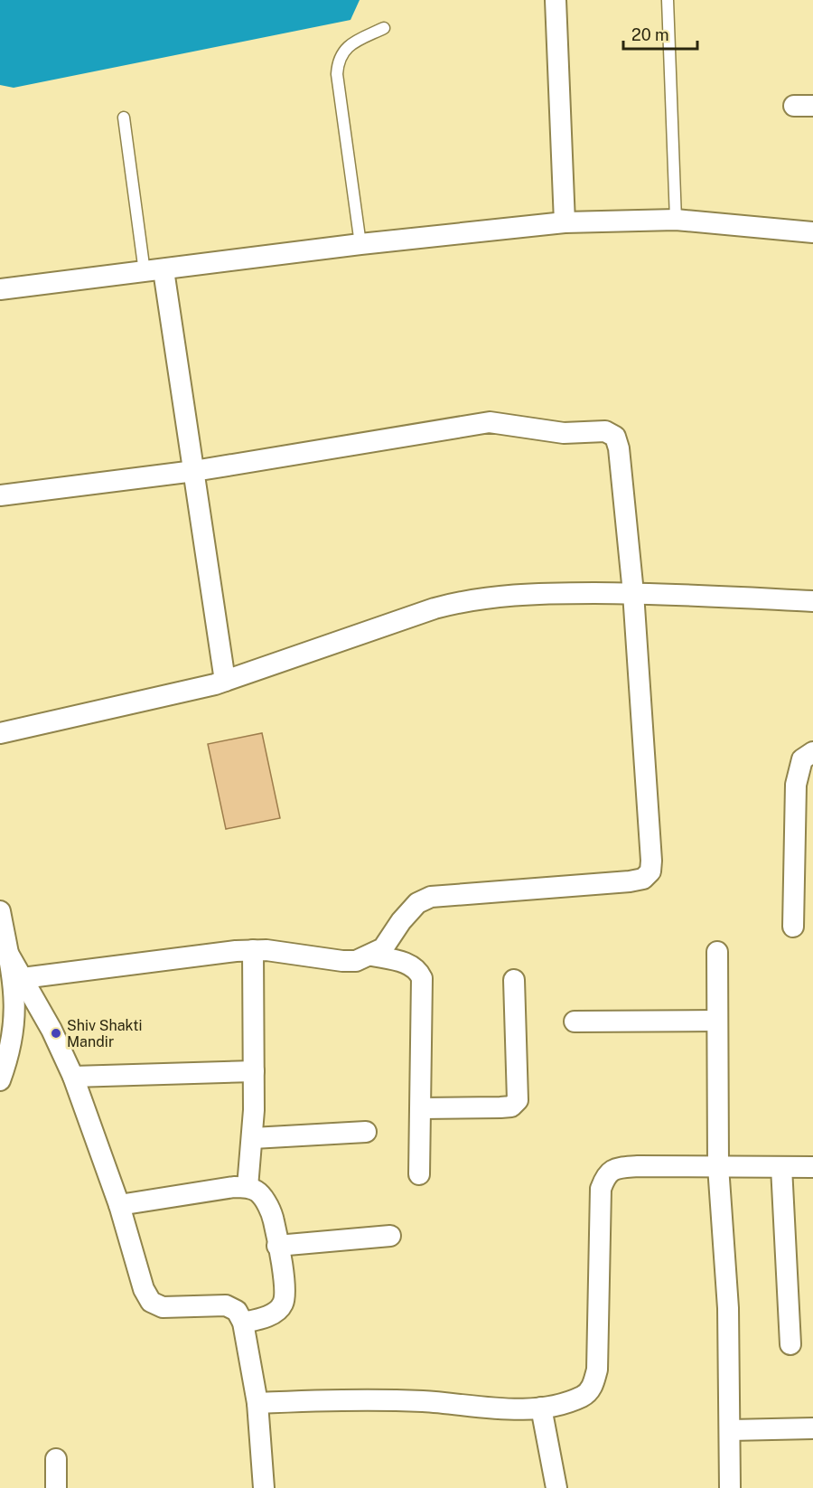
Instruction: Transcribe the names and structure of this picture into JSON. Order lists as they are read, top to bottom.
{
  "places": ["Shiv Shakti Mandir"],
  "scale_bar": "20 m"
}
